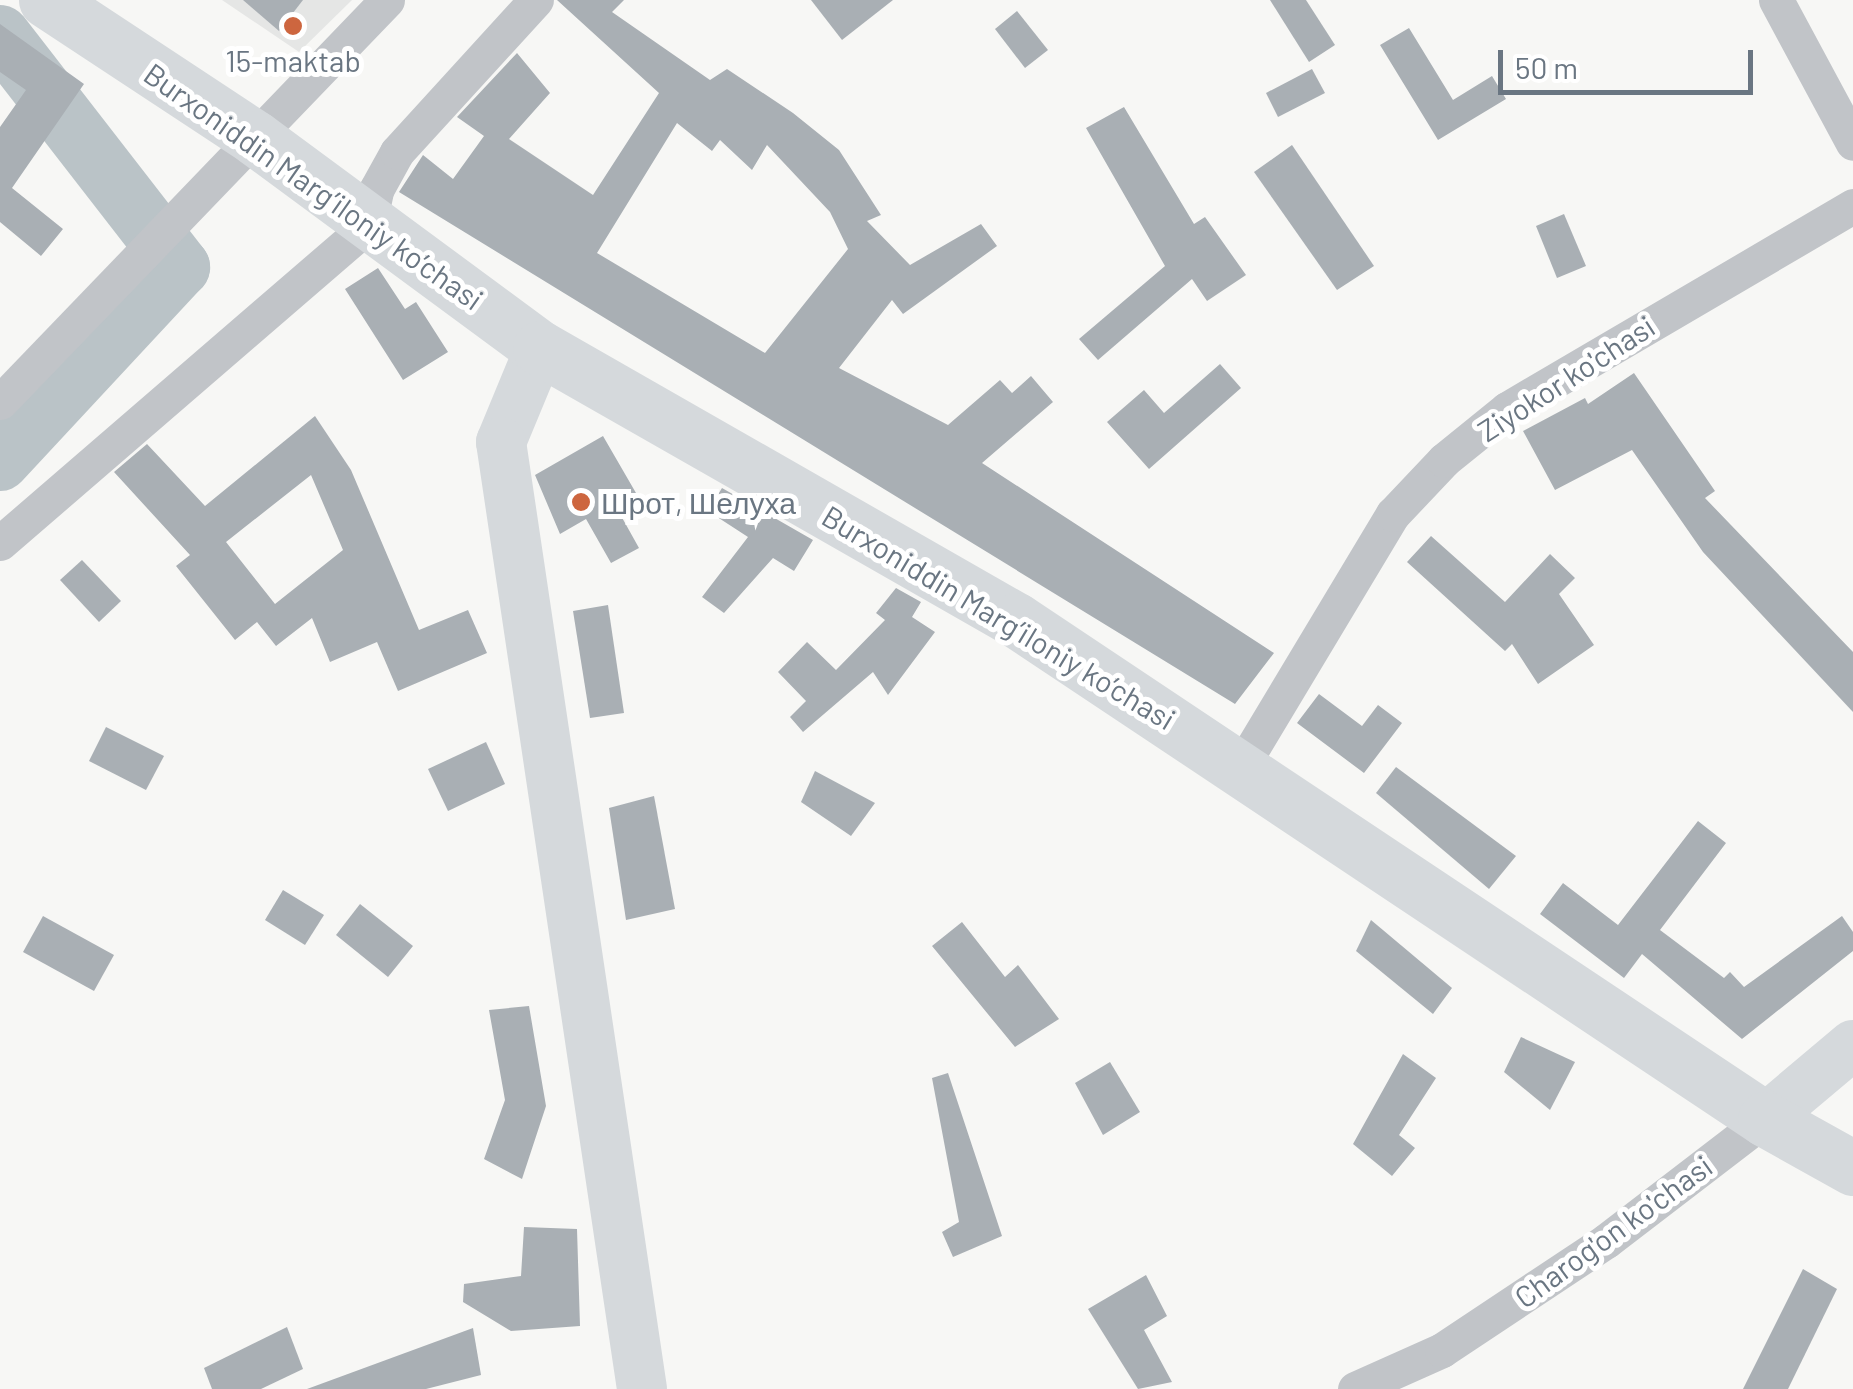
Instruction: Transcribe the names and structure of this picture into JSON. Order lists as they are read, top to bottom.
{
  "streets": {
    "main road": ["Burxoniddin Marg’iloniy ko’chasi", "Charog'on ko'chasi"],
    "street": ["Ziyokor ko'chasi"]
  },
  "crossings": [
    ["Burxoniddin Marg’iloniy ko’chasi", "Ziyokor ko'chasi"],
    ["Burxoniddin Marg’iloniy ko’chasi", "Charog'on ko'chasi"]
  ],
  "places": ["15-maktab", "Шрот, Шелуха"],
  "scale_bar": "50 m"
}
